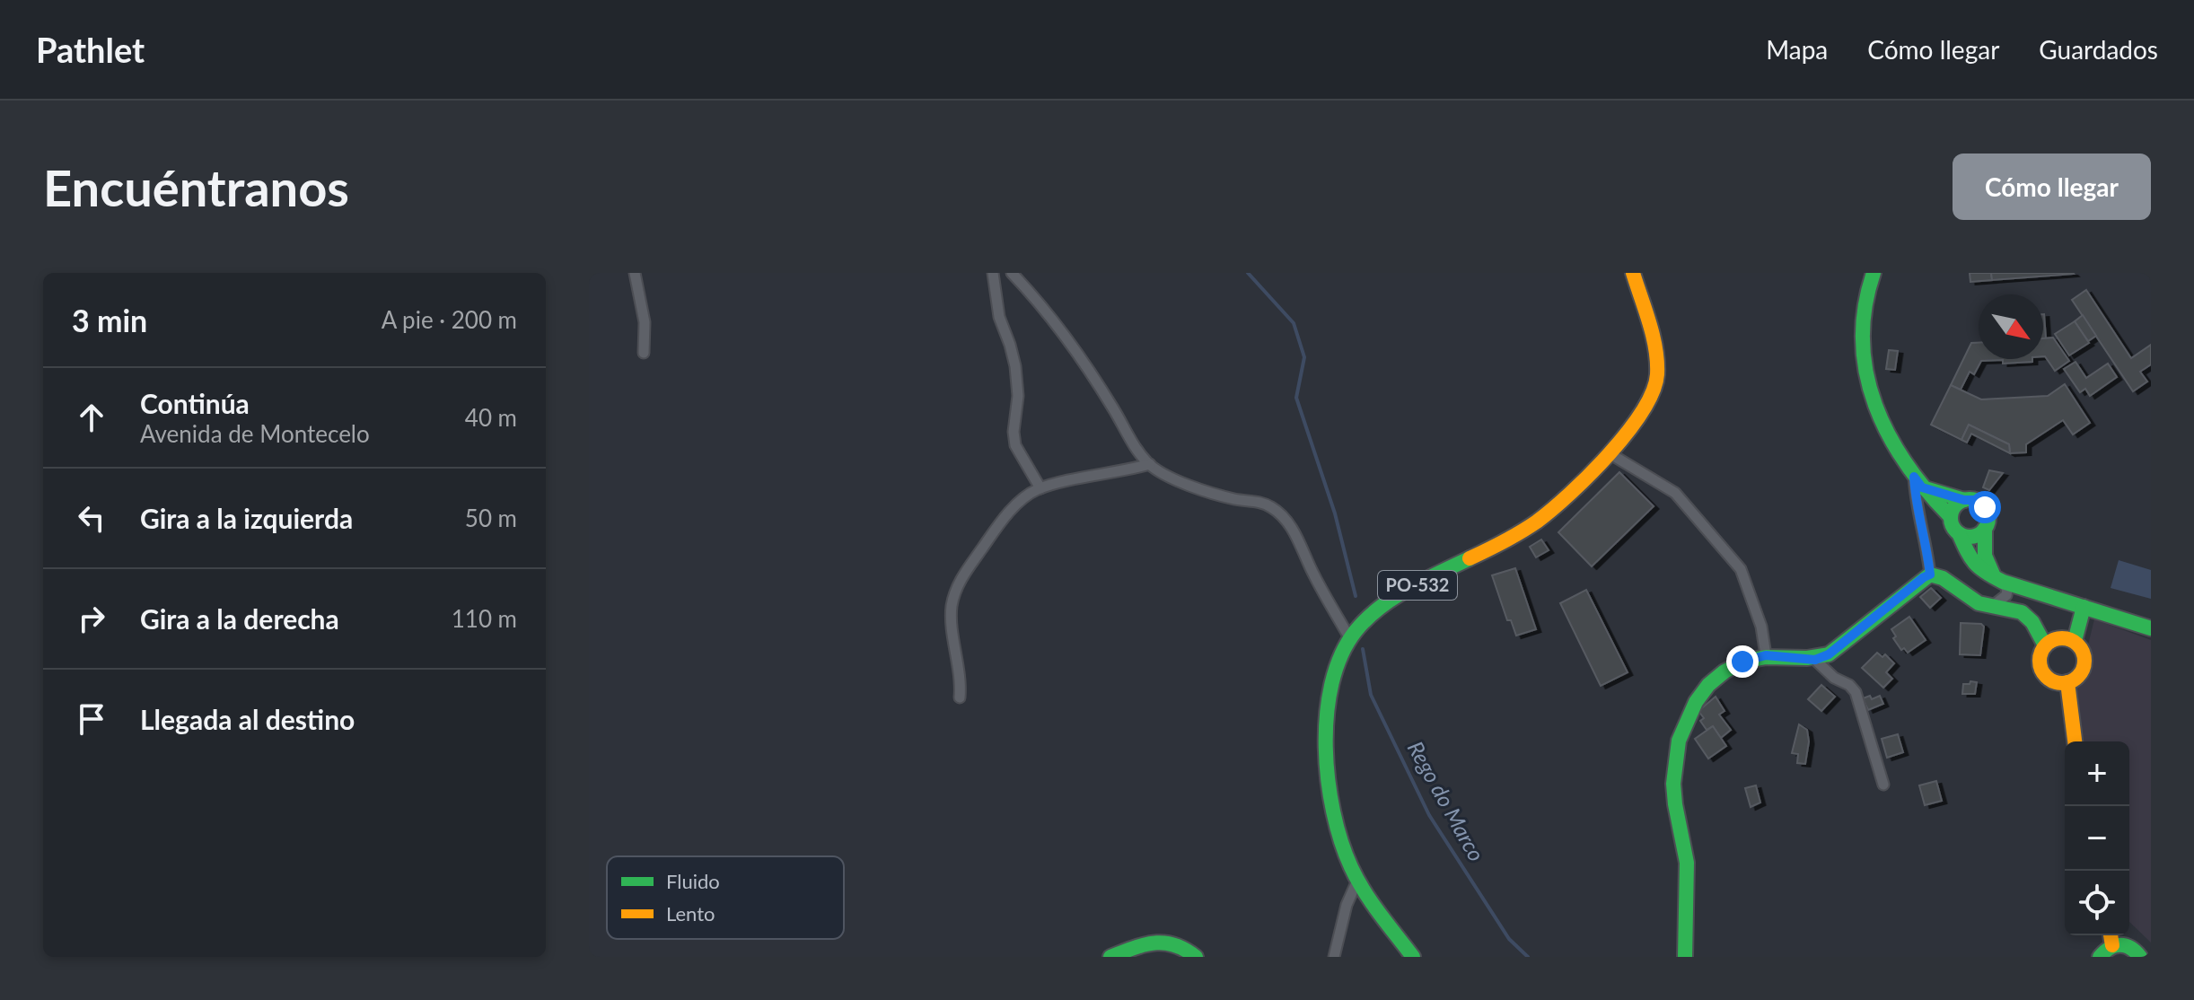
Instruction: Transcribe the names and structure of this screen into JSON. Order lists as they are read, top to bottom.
{
  "streets": {
    "street": ["PO-532"]
  },
  "water": ["Rego do Marco"],
  "legend": ["Fluido", "Lento"],
  "north": "bottom right",
  "page": {
    "header": "Pathlet",
    "nav": ["Mapa", "Cómo llegar", "Guardados"],
    "buttons": "Cómo llegar",
    "title": "Encuéntranos",
    "heading": ["3 min", "A pie · 200 m"],
    "list": [
      ["Continúa", "Avenida de Montecelo", "40 m"],
      ["Gira a la izquierda", "50 m"],
      ["Gira a la derecha", "110 m"],
      "Llegada al destino"
    ],
    "map_buttons": ["+", "−"]
  }
}
